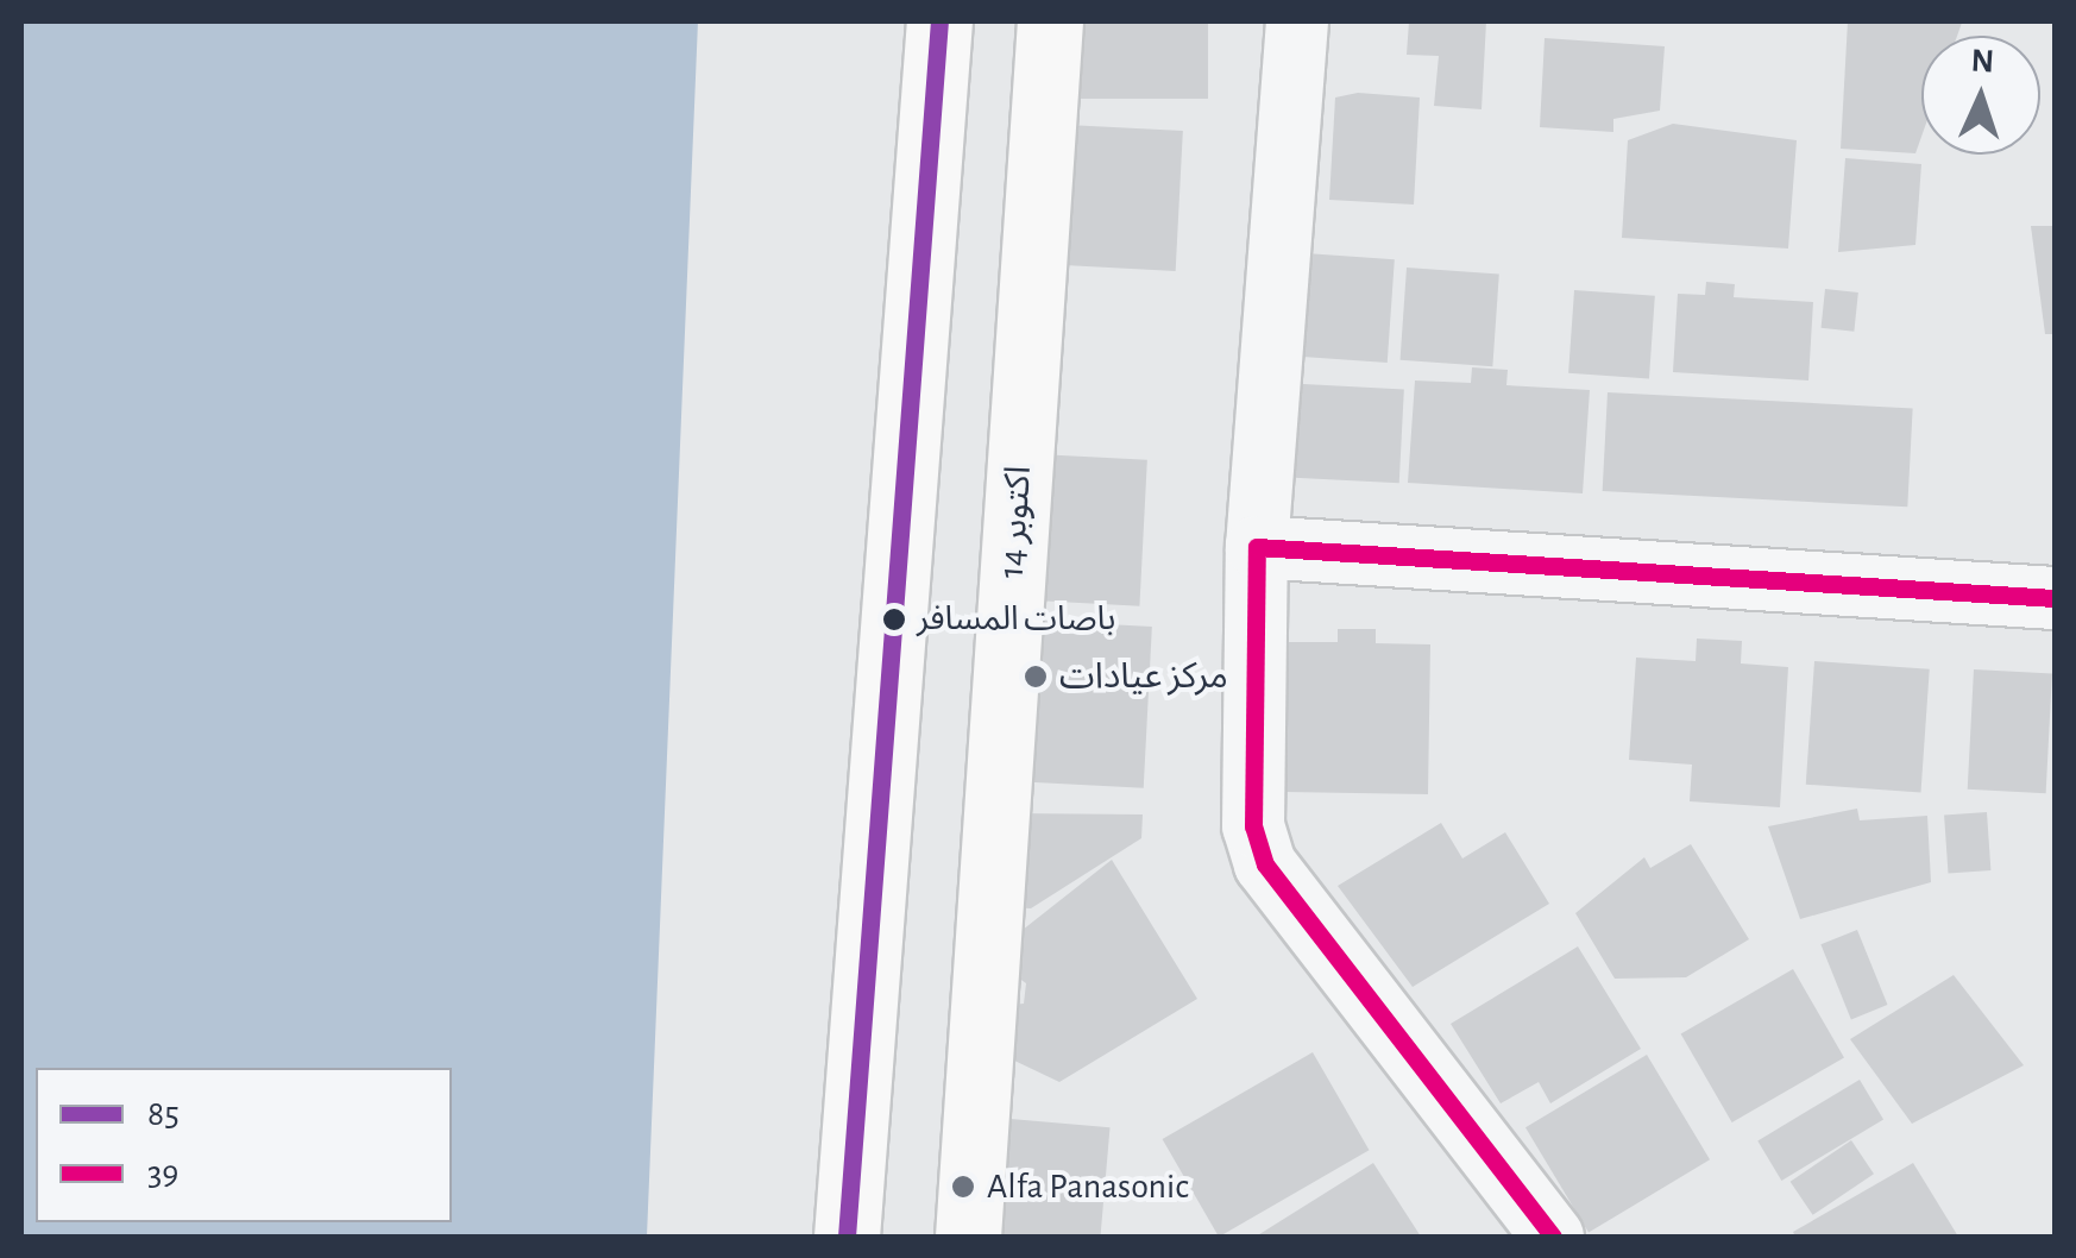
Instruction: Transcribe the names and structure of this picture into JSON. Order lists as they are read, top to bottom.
{
  "streets": {
    "highway": ["14 اكتوبر"]
  },
  "places": ["باصات المسافر", "مركز عيادات", "Alfa Panasonic"],
  "lines": ["transit line 85", "transit line 39"],
  "legend": ["85", "39"],
  "north": "top"
}
